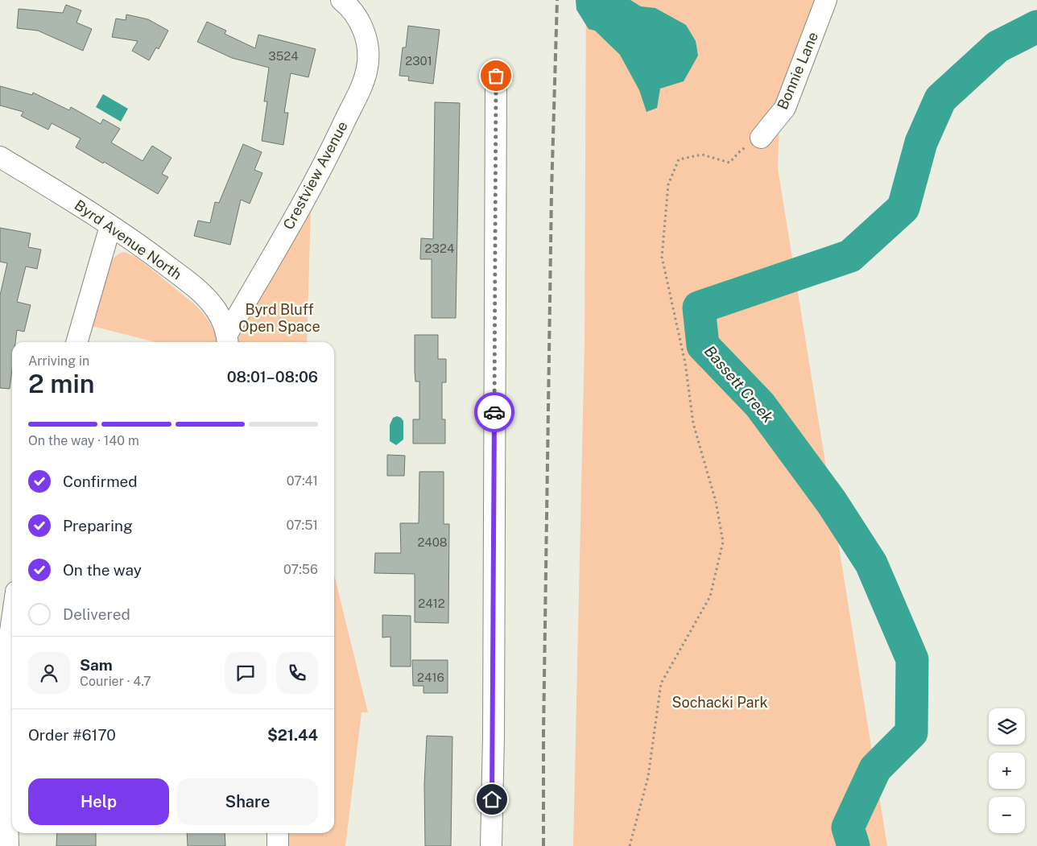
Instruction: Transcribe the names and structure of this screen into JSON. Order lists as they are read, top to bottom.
{
  "streets": {
    "street": ["Bonnie Lane", "Crestview Avenue", "Byrd Avenue North"]
  },
  "crossings": [
    ["Crestview Avenue", "Byrd Avenue North"]
  ],
  "water": ["Bassett Creek"],
  "parks": ["Byrd Bluff Open Space", "Sochacki Park"],
  "house_numbers": [
    "3524",
    "2301",
    "2324",
    "2408",
    "2412",
    "2416"
  ],
  "page": {
    "heading": ["2 min", "Arriving in", "08:01–08:06"],
    "panel": [
      "Sam",
      "Courier · 4.7",
      "Order #6170",
      "$21.44"
    ],
    "bar": "On the way · 140 m",
    "list": [
      ["Confirmed", "07:41"],
      ["Preparing", "07:51"],
      ["On the way", "07:56"],
      "Delivered"
    ],
    "map_buttons": ["+", "−"],
    "buttons": ["Help", "Share"]
  }
}
